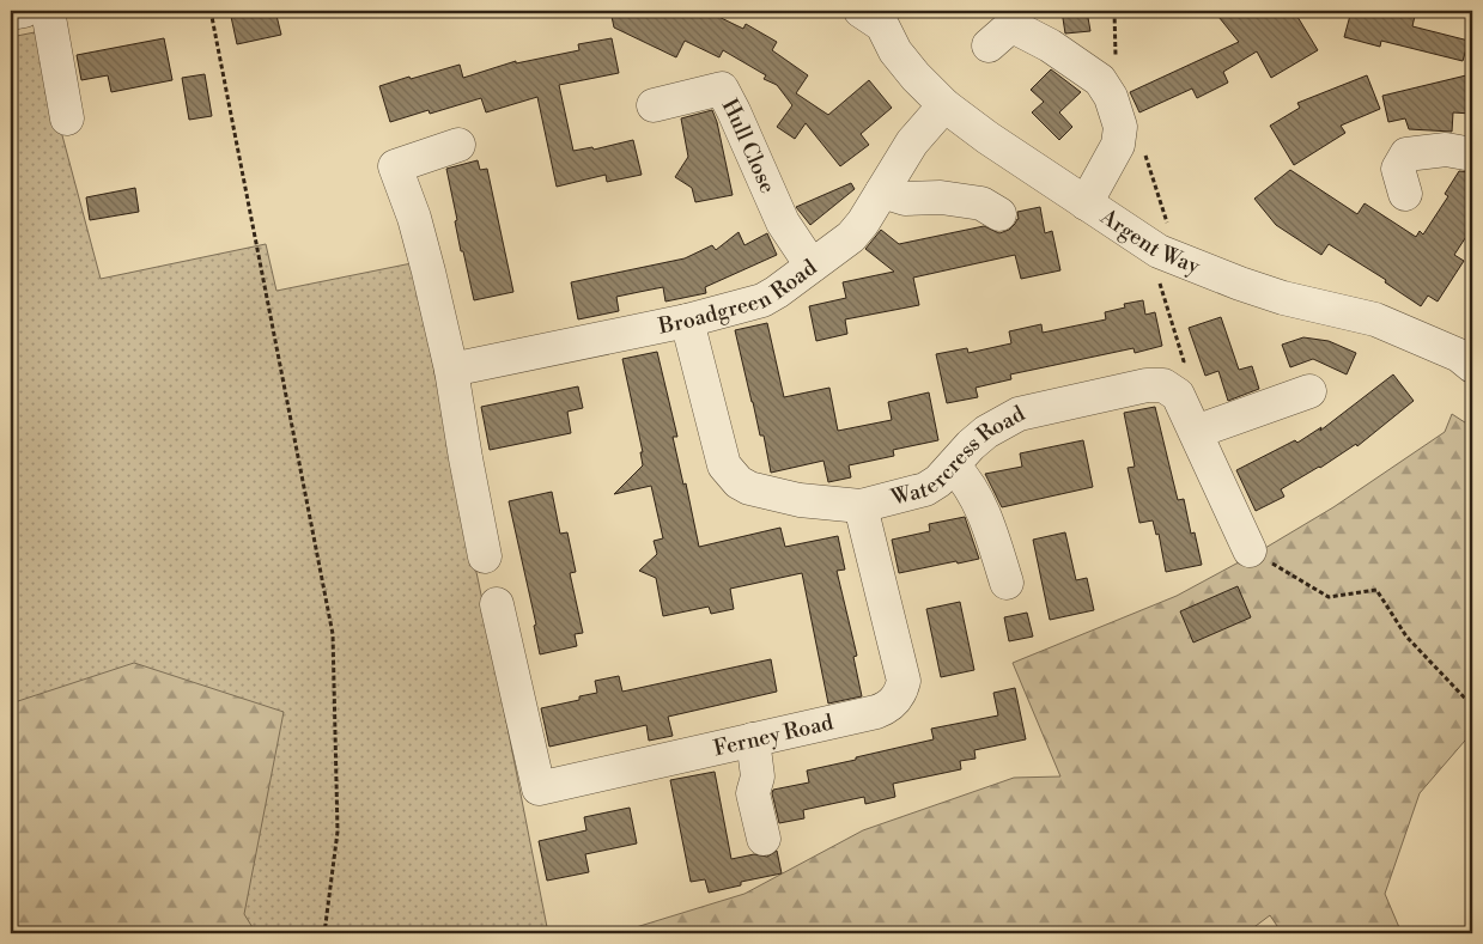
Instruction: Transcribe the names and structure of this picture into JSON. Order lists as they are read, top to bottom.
{
  "streets": {
    "street": [
      "Hull Close",
      "Argent Way",
      "Broadgreen Road",
      "Watercress Road",
      "Ferney Road"
    ]
  },
  "crossings": [
    ["Hull Close", "Broadgreen Road"],
    ["Argent Way", "Broadgreen Road"],
    ["Broadgreen Road", "Watercress Road"],
    ["Watercress Road", "Ferney Road"]
  ]
}
